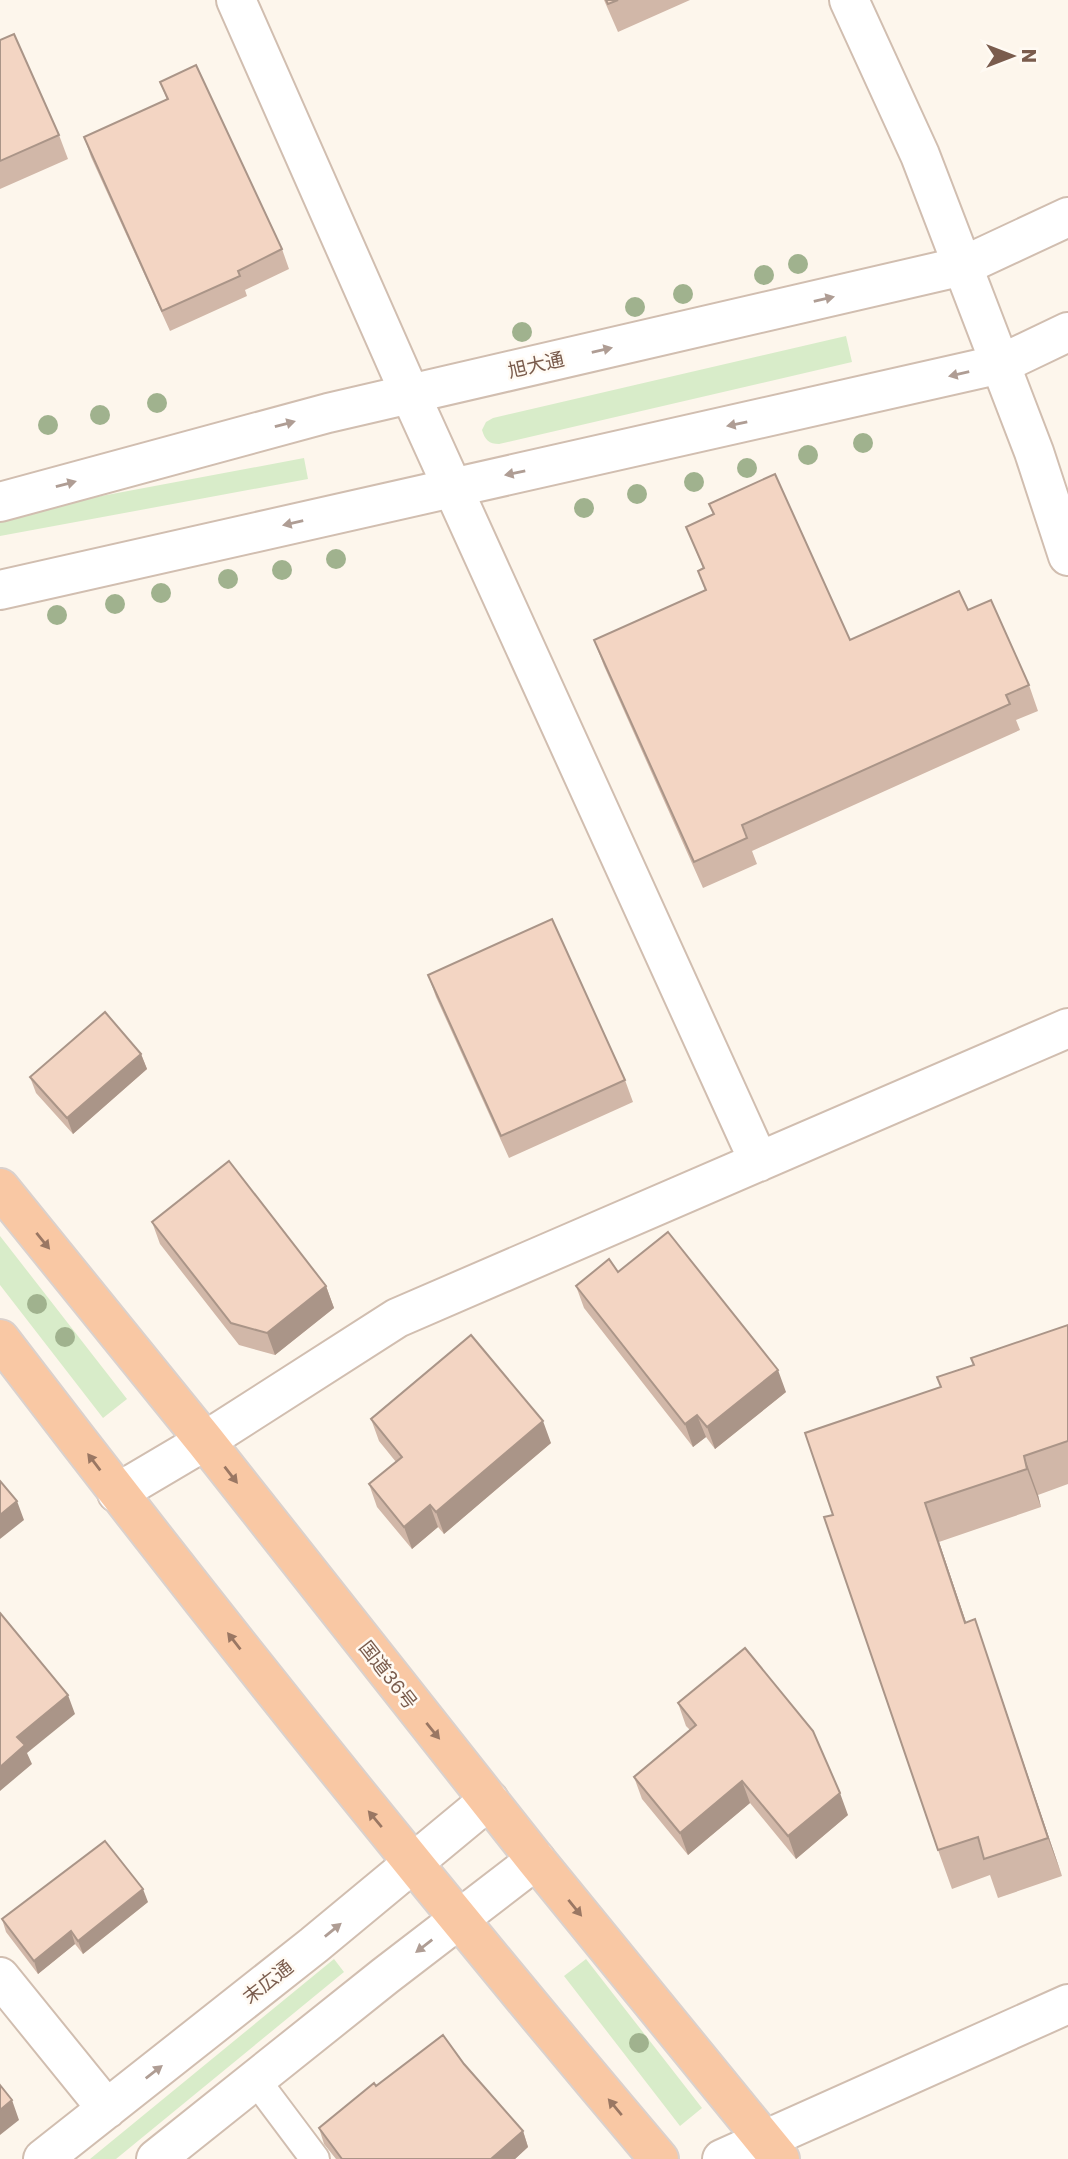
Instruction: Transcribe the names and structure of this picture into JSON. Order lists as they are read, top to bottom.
{
  "streets": {
    "highway": ["国道36号"],
    "street": ["旭大通", "末広通"]
  },
  "crossings": [
    ["国道36号", "末広通"]
  ],
  "north": "right"
}
